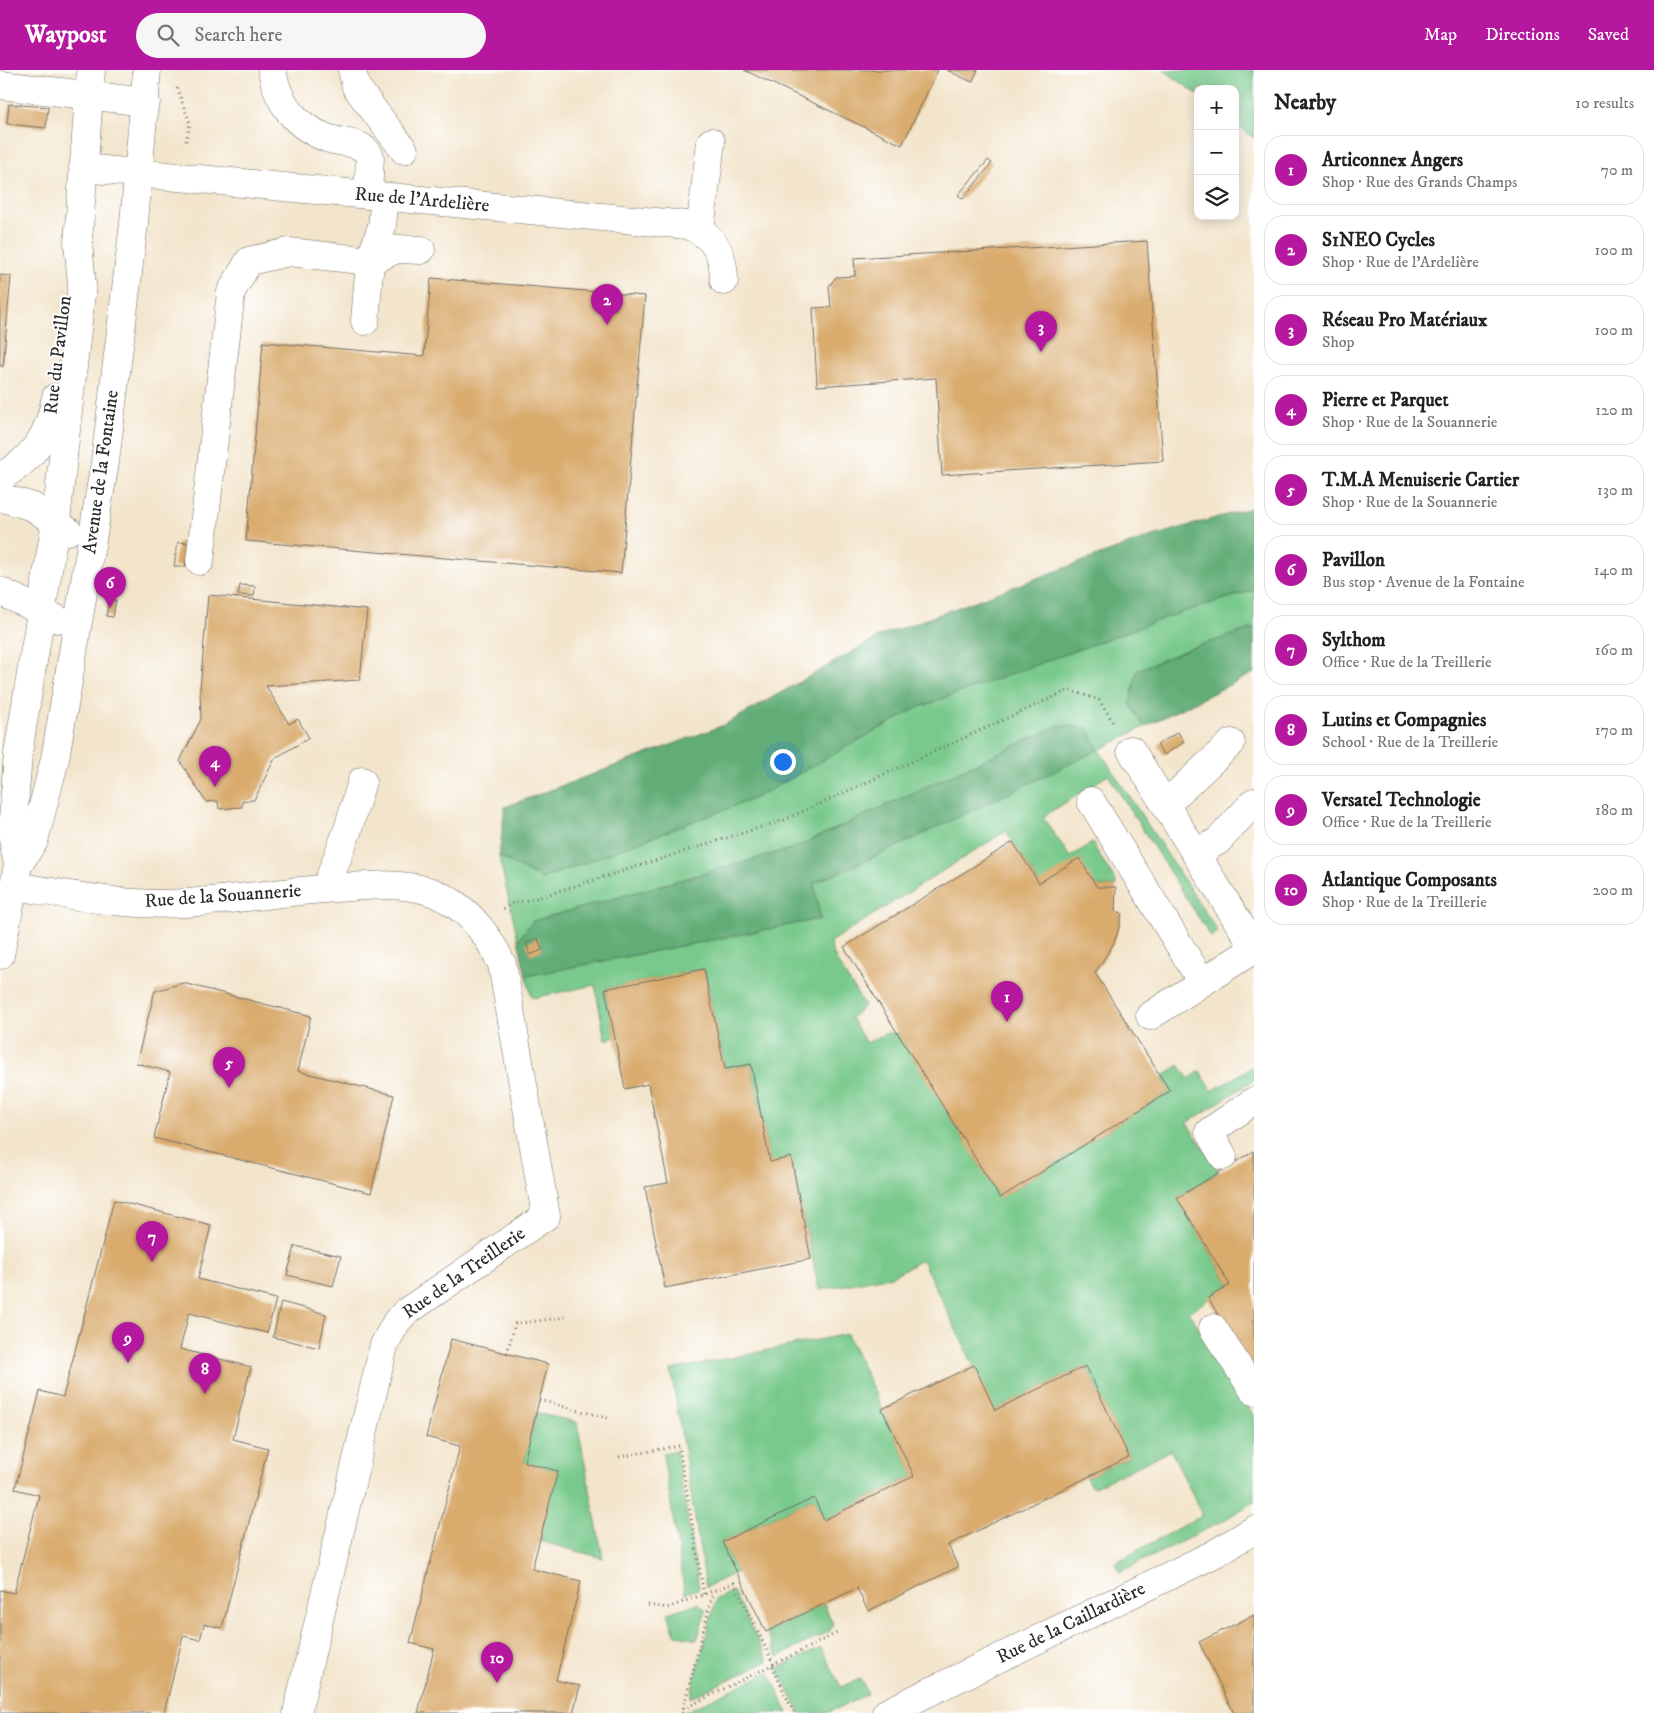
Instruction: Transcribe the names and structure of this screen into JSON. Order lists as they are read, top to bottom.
{
  "streets": {
    "street": [
      "Rue de l'Ardelière",
      "Rue du Pavillon",
      "Avenue de la Fontaine",
      "Rue de la Souannerie",
      "Rue de la Treillerie",
      "Rue de la Caillardière"
    ]
  },
  "crossings": [
    ["Rue de l'Ardelière", "Avenue de la Fontaine"],
    ["Rue du Pavillon", "Avenue de la Fontaine"],
    ["Avenue de la Fontaine", "Rue de la Souannerie"],
    ["Rue de la Souannerie", "Rue de la Treillerie"]
  ],
  "page": {
    "header": "Waypost",
    "search": "Search here",
    "nav": ["Map", "Directions", "Saved"],
    "heading": ["Nearby", "10 results"],
    "map_buttons": ["+", "−"],
    "list": [
      {
        "mark": "1",
        "name": "Articonnex Angers",
        "note": "Shop · Rue des Grands Champs",
        "value": "70 m"
      },
      {
        "mark": "2",
        "name": "S1NEO Cycles",
        "note": "Shop · Rue de l'Ardelière",
        "value": "100 m"
      },
      {
        "mark": "3",
        "name": "Réseau Pro Matériaux",
        "note": "Shop",
        "value": "100 m"
      },
      {
        "mark": "4",
        "name": "Pierre et Parquet",
        "note": "Shop · Rue de la Souannerie",
        "value": "120 m"
      },
      {
        "mark": "5",
        "name": "T.M.A Menuiserie Cartier",
        "note": "Shop · Rue de la Souannerie",
        "value": "130 m"
      },
      {
        "mark": "6",
        "name": "Pavillon",
        "note": "Bus stop · Avenue de la Fontaine",
        "value": "140 m"
      },
      {
        "mark": "7",
        "name": "Sylthom",
        "note": "Office · Rue de la Treillerie",
        "value": "160 m"
      },
      {
        "mark": "8",
        "name": "Lutins et Compagnies",
        "note": "School · Rue de la Treillerie",
        "value": "170 m"
      },
      {
        "mark": "9",
        "name": "Versatel Technologie",
        "note": "Office · Rue de la Treillerie",
        "value": "180 m"
      },
      {
        "mark": "10",
        "name": "Atlantique Composants",
        "note": "Shop · Rue de la Treillerie",
        "value": "200 m"
      }
    ],
    "pins": [
      "2",
      "3",
      "6",
      "4",
      "1",
      "5",
      "7",
      "9",
      "8",
      "10"
    ]
  }
}
